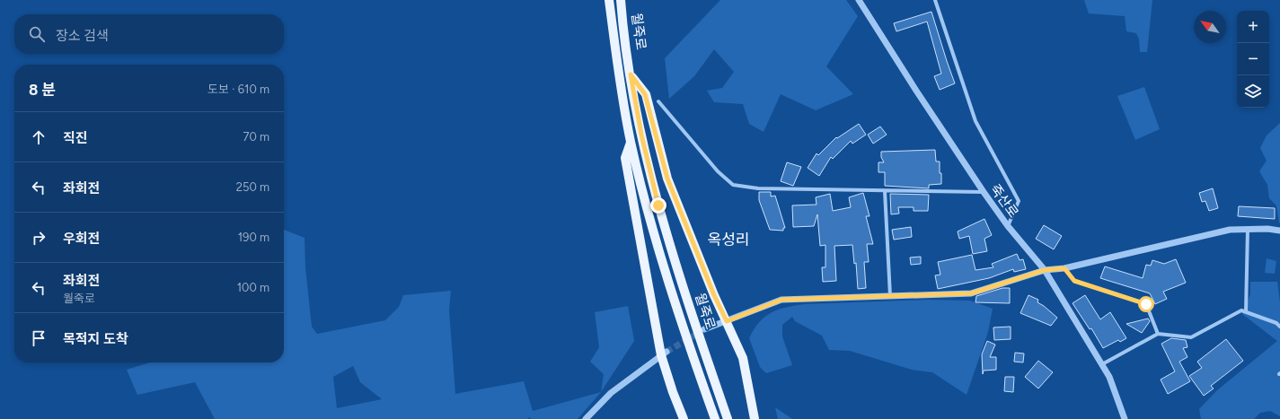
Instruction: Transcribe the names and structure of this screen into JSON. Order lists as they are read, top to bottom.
{
  "streets": {
    "main road": ["월죽로"],
    "street": ["죽산로"]
  },
  "districts": ["옥성리"],
  "north": "top left",
  "page": {
    "map_buttons": ["+", "−"],
    "search": "장소 검색",
    "heading": ["8 분", "도보 · 610 m"],
    "list": [
      ["직진", "70 m"],
      ["좌회전", "250 m"],
      ["우회전", "190 m"],
      ["좌회전", "월죽로", "100 m"],
      "목적지 도착"
    ]
  }
}
